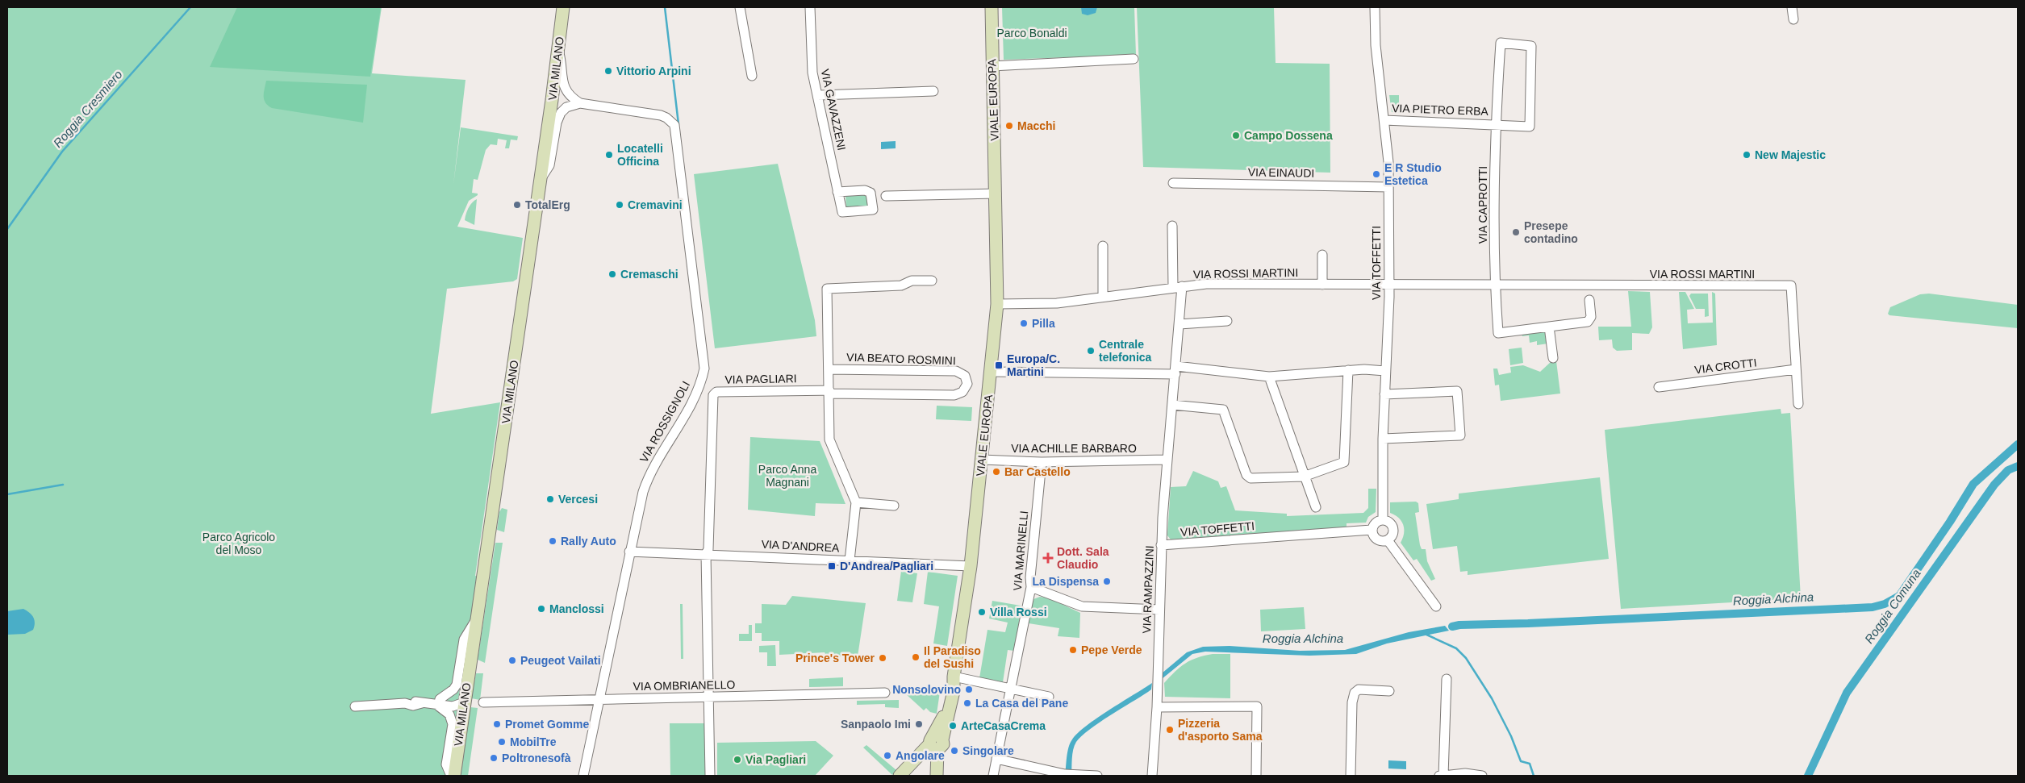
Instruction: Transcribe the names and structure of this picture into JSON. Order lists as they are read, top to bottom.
{
  "streets": {
    "street": [
      "VIA MILANO",
      "VIALE EUROPA",
      "VIA GAVAZZENI",
      "VIA PIETRO ERBA",
      "VIA EINAUDI",
      "VIA CAPROTTI",
      "VIA TOFFETTI",
      "VIA ROSSI MARTINI",
      "VIA BEATO ROSMINI",
      "VIA CROTTI",
      "VIA PAGLIARI",
      "VIA ROSSIGNOLI",
      "VIA ACHILLE BARBARO",
      "VIA D'ANDREA",
      "VIA MARINELLI",
      "VIA RAMPAZZINI",
      "VIA OMBRIANELLO"
    ]
  },
  "crossings": [
    ["VIA MILANO", "VIA ROSSIGNOLI"],
    ["VIALE EUROPA", "VIA ROSSI MARTINI"],
    ["VIALE EUROPA", "VIA ACHILLE BARBARO"],
    ["VIALE EUROPA", "VIA D'ANDREA"],
    ["VIA PIETRO ERBA", "VIA CAPROTTI"],
    ["VIA PIETRO ERBA", "VIA TOFFETTI"],
    ["VIA EINAUDI", "VIA TOFFETTI"],
    ["VIA CAPROTTI", "VIA ROSSI MARTINI"],
    ["VIA TOFFETTI", "VIA ROSSI MARTINI"],
    ["VIA TOFFETTI", "VIA RAMPAZZINI"],
    ["VIA ROSSI MARTINI", "VIA CROTTI"],
    ["VIA ROSSI MARTINI", "VIA RAMPAZZINI"],
    ["VIA BEATO ROSMINI", "VIA PAGLIARI"],
    ["VIA PAGLIARI", "VIA D'ANDREA"],
    ["VIA PAGLIARI", "VIA OMBRIANELLO"],
    ["VIA ROSSIGNOLI", "VIA D'ANDREA"],
    ["VIA ROSSIGNOLI", "VIA OMBRIANELLO"],
    ["VIA ACHILLE BARBARO", "VIA MARINELLI"],
    ["VIA ACHILLE BARBARO", "VIA RAMPAZZINI"]
  ],
  "water": ["Roggia Cresmiero", "Roggia Alchina", "Roggia Comuna"],
  "parks": ["Parco Bonaldi", "Parco Anna Magnani", "Parco Agricolo del Moso"],
  "places": {
    "other": [
      "Vittorio Arpini",
      "Macchi",
      "Campo Dossena",
      "Locatelli Officina",
      "New Majestic",
      "E R Studio Estetica",
      "TotalErg",
      "Cremavini",
      "Presepe contadino",
      "Cremaschi",
      "Pilla",
      "Centrale telefonica",
      "Bar Castello",
      "Vercesi",
      "Rally Auto",
      "La Dispensa",
      "Manclossi",
      "Villa Rossi",
      "Pepe Verde",
      "Il Paradiso del Sushi",
      "Prince's Tower",
      "Peugeot Vailati",
      "Nonsolovino",
      "La Casa del Pane",
      "Promet Gomme",
      "Sanpaolo Imi",
      "ArteCasaCrema",
      "Pizzeria d'asporto Sama",
      "MobilTre",
      "Singolare",
      "Angolare",
      "Poltronesofà",
      "Via Pagliari"
    ],
    "transit": ["Europa/C. Martini", "D'Andrea/Pagliari"],
    "health": ["Dott. Sala Claudio"]
  }
}
